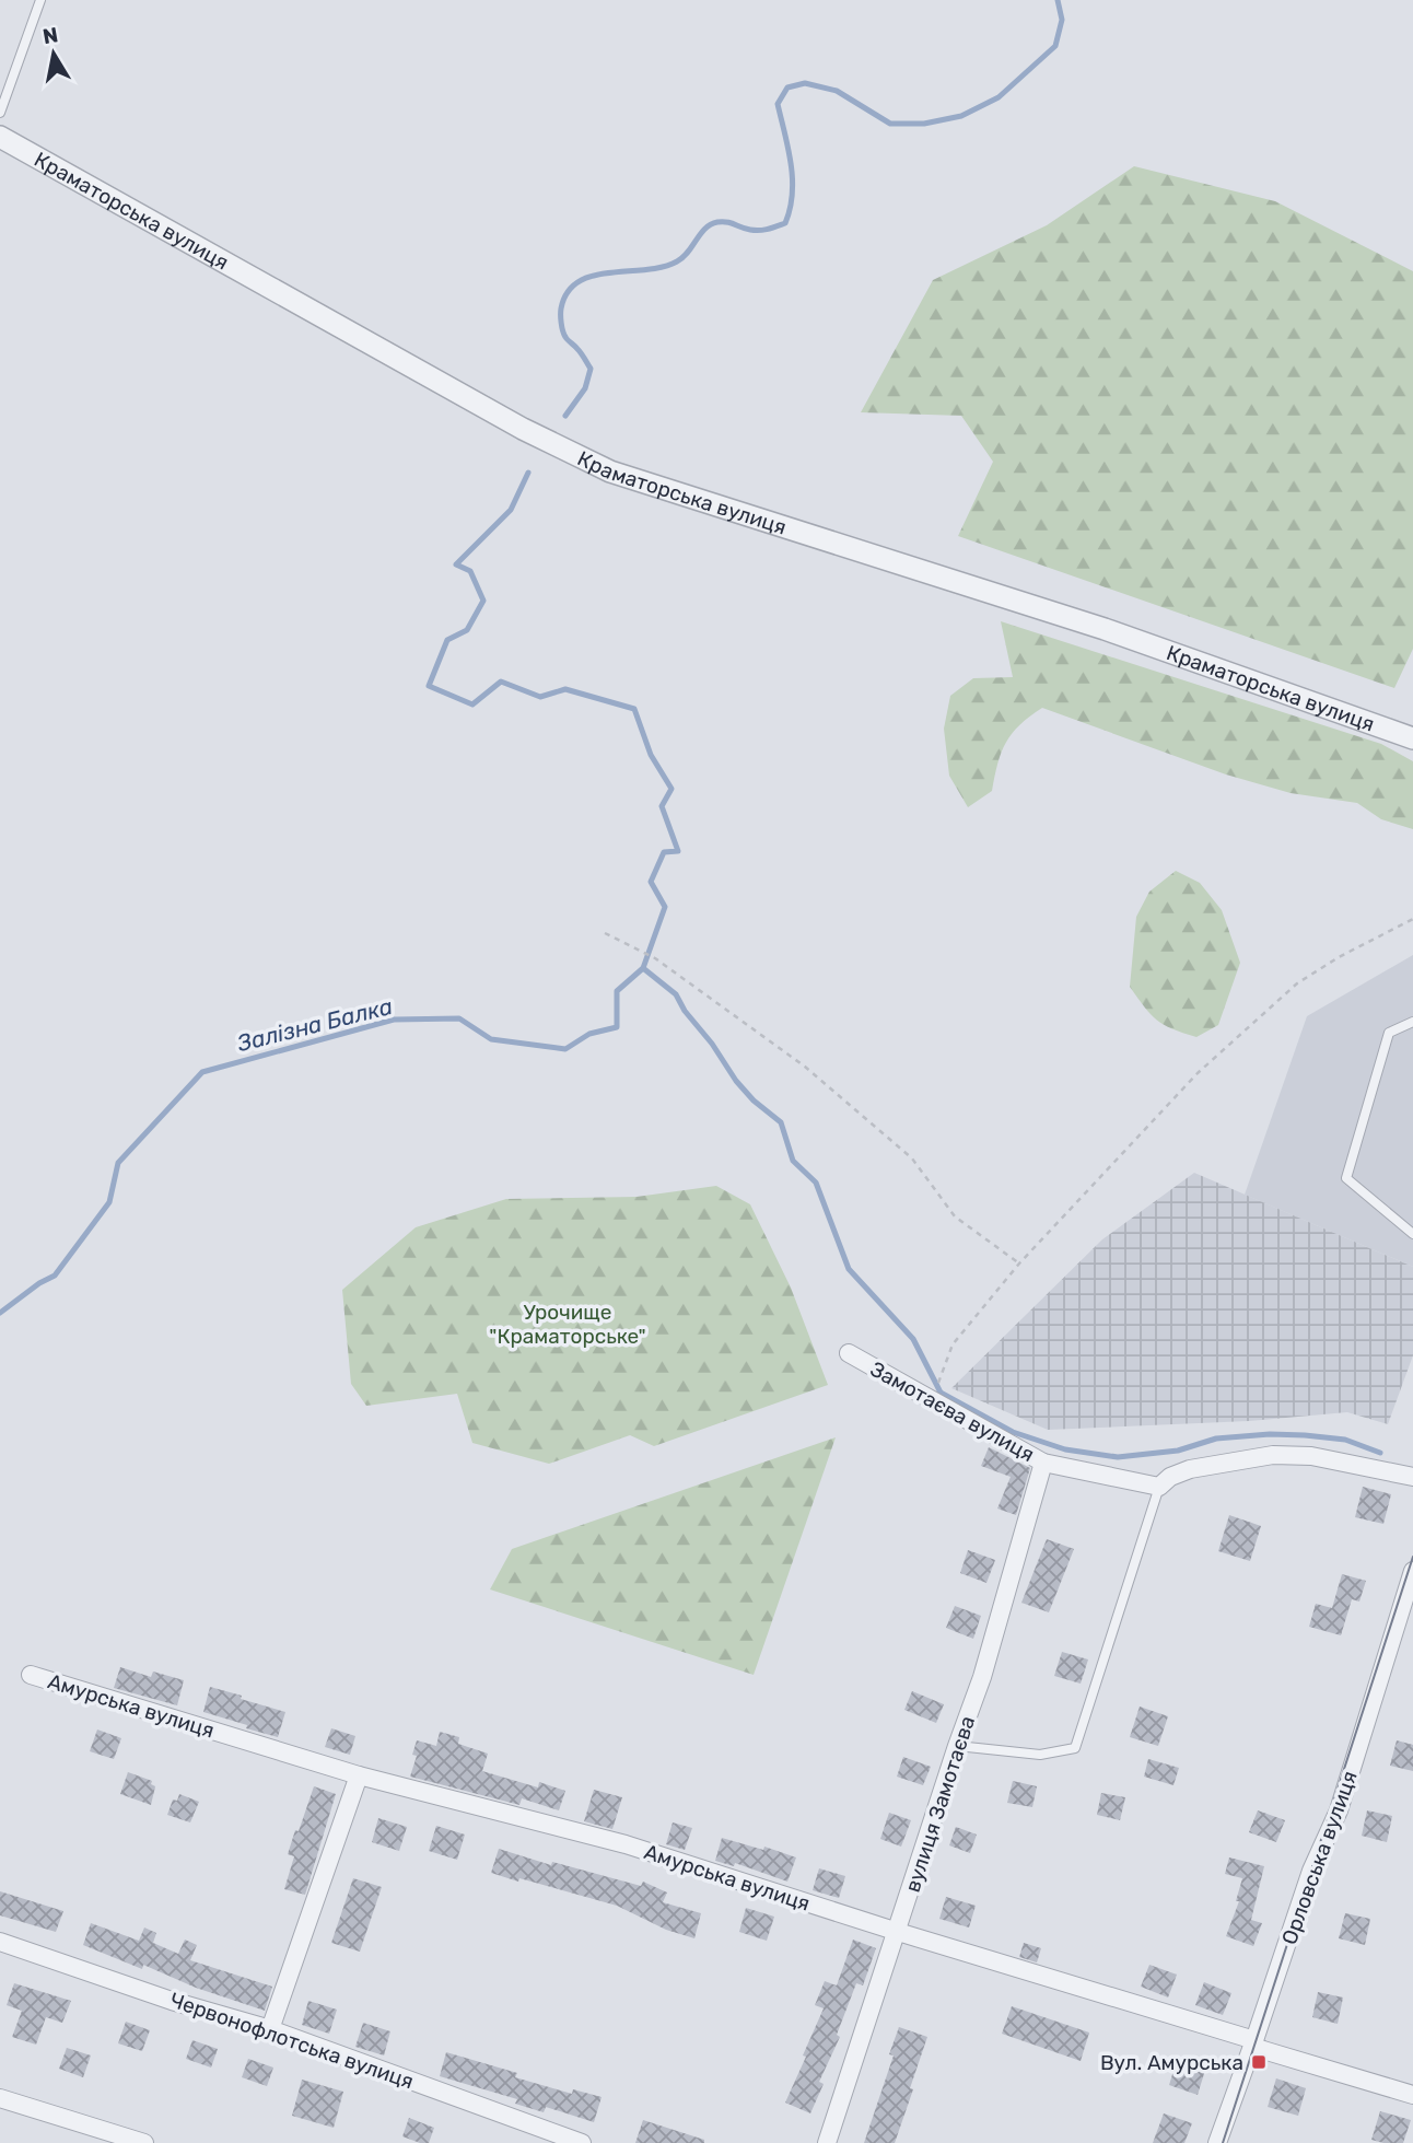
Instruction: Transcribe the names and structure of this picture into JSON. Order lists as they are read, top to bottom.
{
  "streets": {
    "street": [
      "Краматорська вулиця",
      "Замотаєва вулиця",
      "Амурська вулиця",
      "вулиця Замотаєва",
      "Орловська вулиця",
      "Червонофлотська вулиця"
    ]
  },
  "crossings": [
    ["Замотаєва вулиця", "вулиця Замотаєва"],
    ["Амурська вулиця", "вулиця Замотаєва"],
    ["Амурська вулиця", "Орловська вулиця"]
  ],
  "water": ["Залізна Балка"],
  "parks": ["Урочище \"Краматорське\""],
  "places": {
    "transit": ["Вул. Амурська"]
  },
  "north": "top"
}
